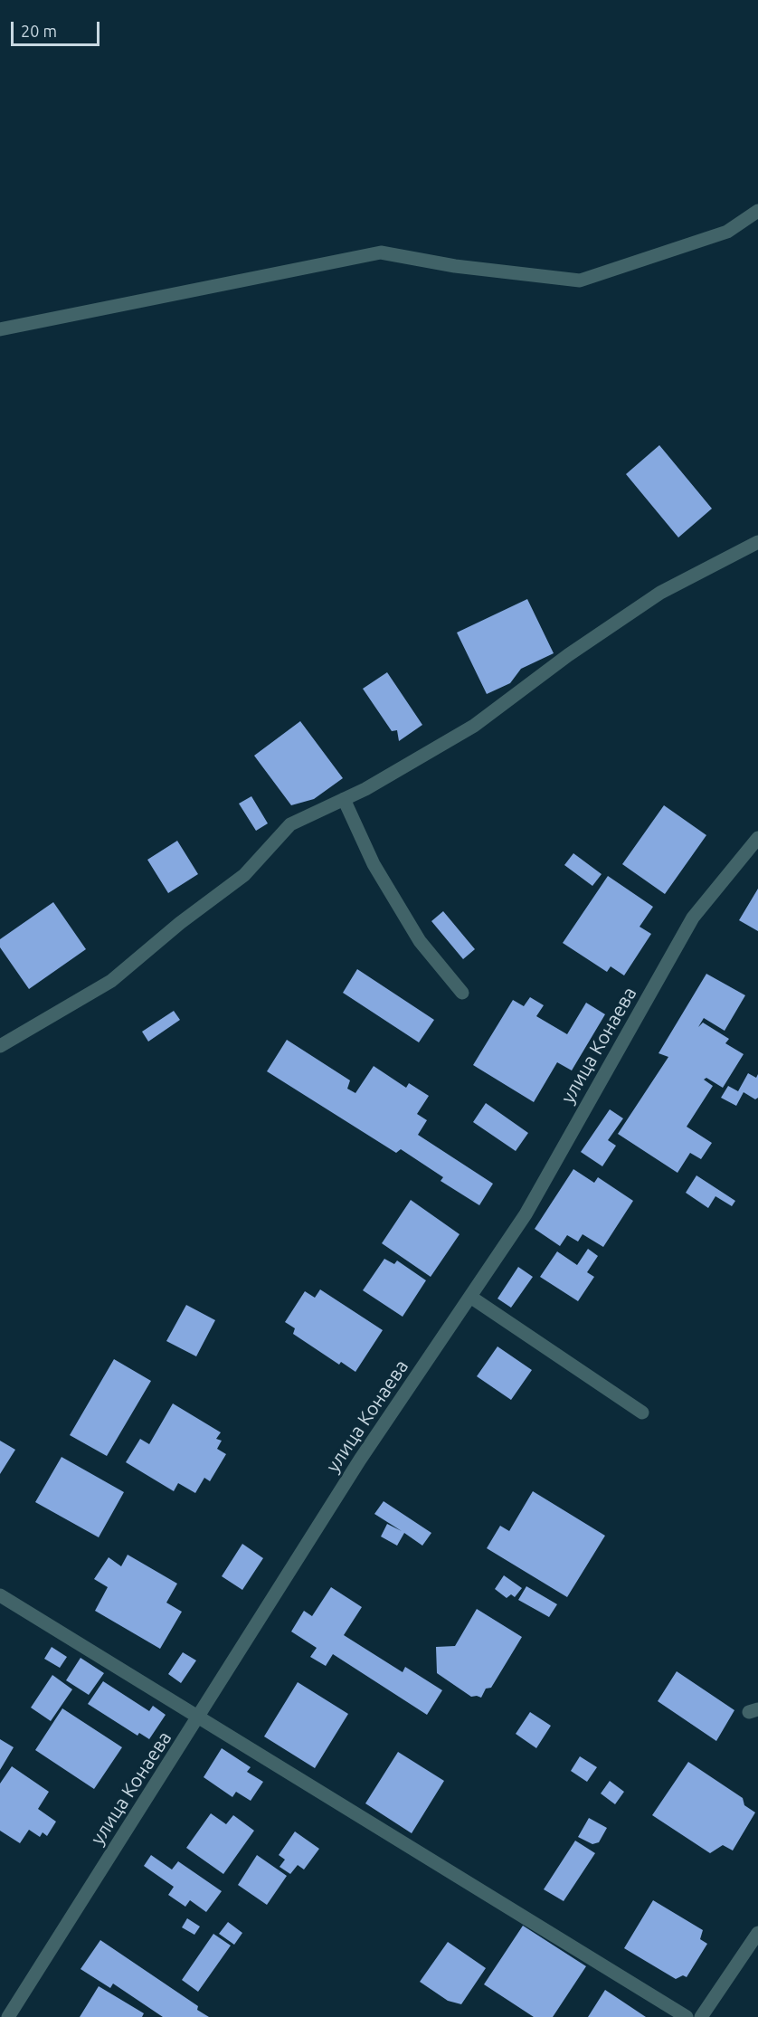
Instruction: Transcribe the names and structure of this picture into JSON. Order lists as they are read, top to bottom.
{
  "streets": {
    "street": ["улица Конаева"]
  },
  "scale_bar": "20 m"
}
